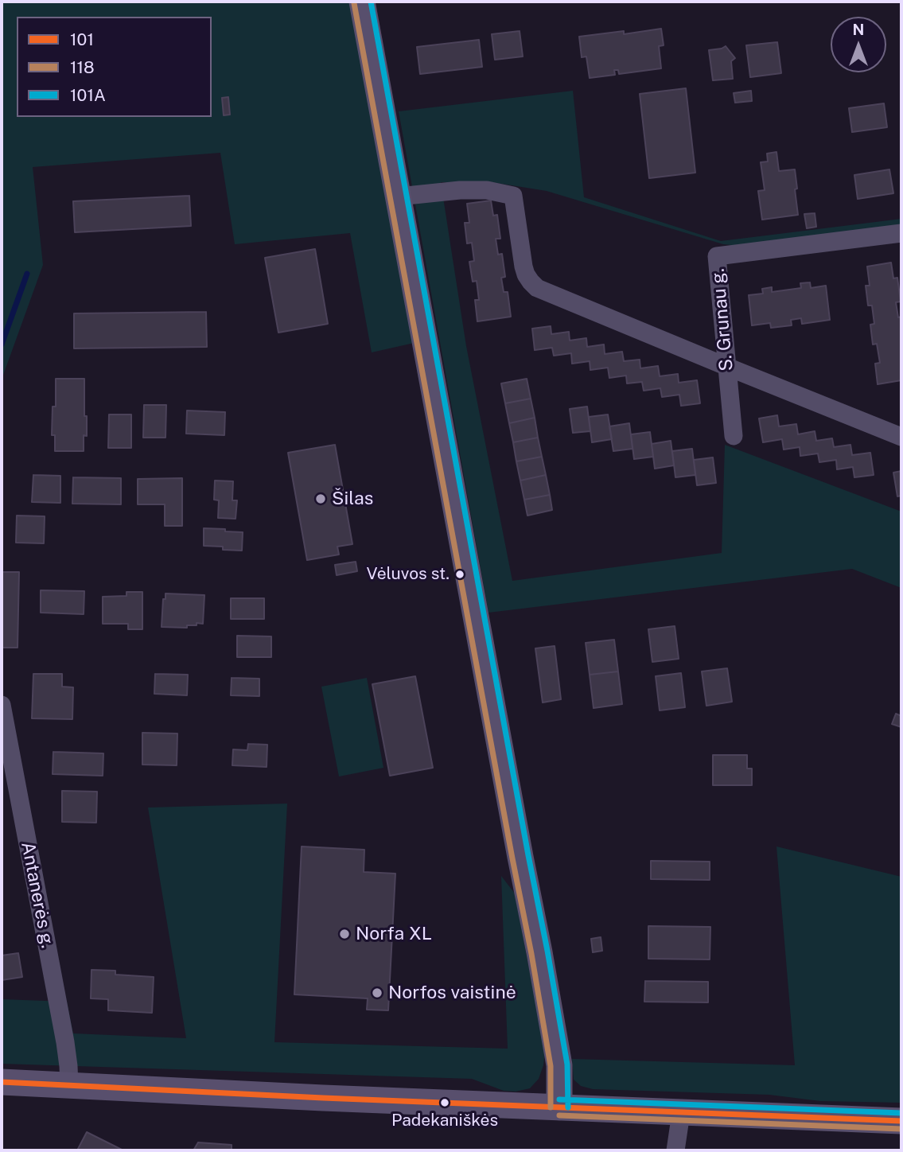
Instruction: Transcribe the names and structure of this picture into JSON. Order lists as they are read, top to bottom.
{
  "streets": {
    "street": ["S. Grunau g.", "Antanerės g."]
  },
  "places": [
    "Šilas",
    "Vėluvos st.",
    "Norfa XL",
    "Norfos vaistinė",
    "Padekaniškės"
  ],
  "lines": ["transit line 101A", "transit line 118", "transit line 101"],
  "legend": ["101", "118", "101A"],
  "north": "top"
}
